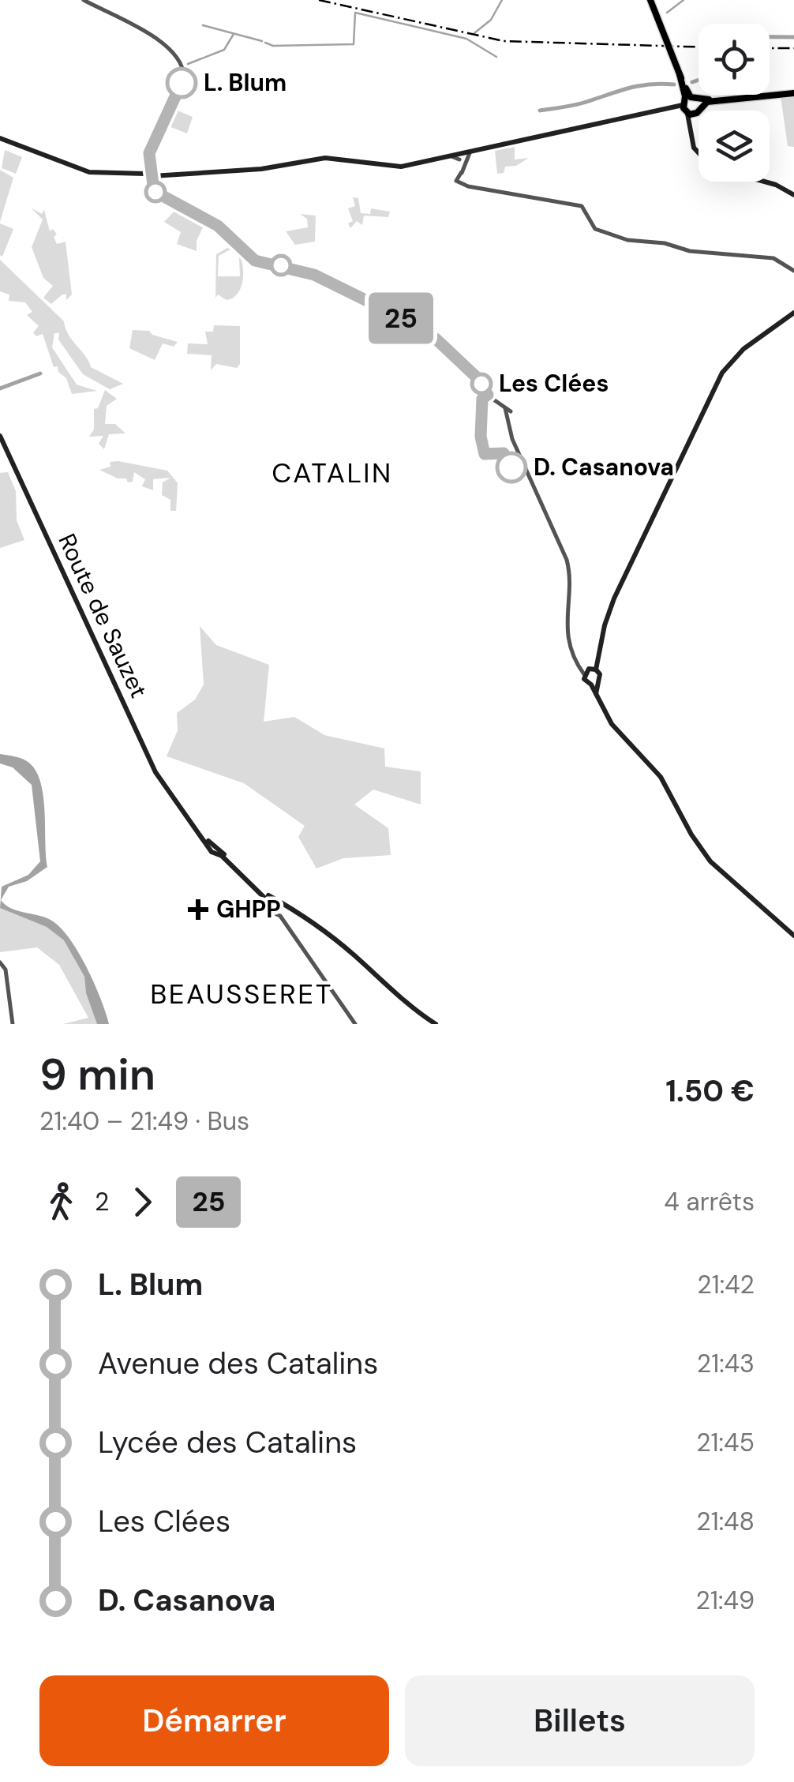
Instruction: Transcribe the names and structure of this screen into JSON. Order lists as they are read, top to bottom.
{
  "streets": {
    "main road": ["Route de Sauzet"]
  },
  "districts": ["CATALIN", "BEAUSSERET"],
  "places": {
    "other": ["L. Blum", "Les Clées", "D. Casanova"],
    "health": ["GHPP"]
  },
  "lines": ["bus line 25"],
  "page": {
    "on_map": "25",
    "heading": ["9 min", "21:40 – 21:49 · Bus", "1.50 €"],
    "legs": ["2", "25", "4 arrêts"],
    "list": [
      {
        "name": "L. Blum",
        "value": "21:42"
      },
      {
        "name": "Avenue des Catalins",
        "value": "21:43"
      },
      {
        "name": "Lycée des Catalins",
        "value": "21:45"
      },
      {
        "name": "Les Clées",
        "value": "21:48"
      },
      {
        "name": "D. Casanova",
        "value": "21:49"
      }
    ],
    "buttons": ["Démarrer", "Billets"]
  }
}
